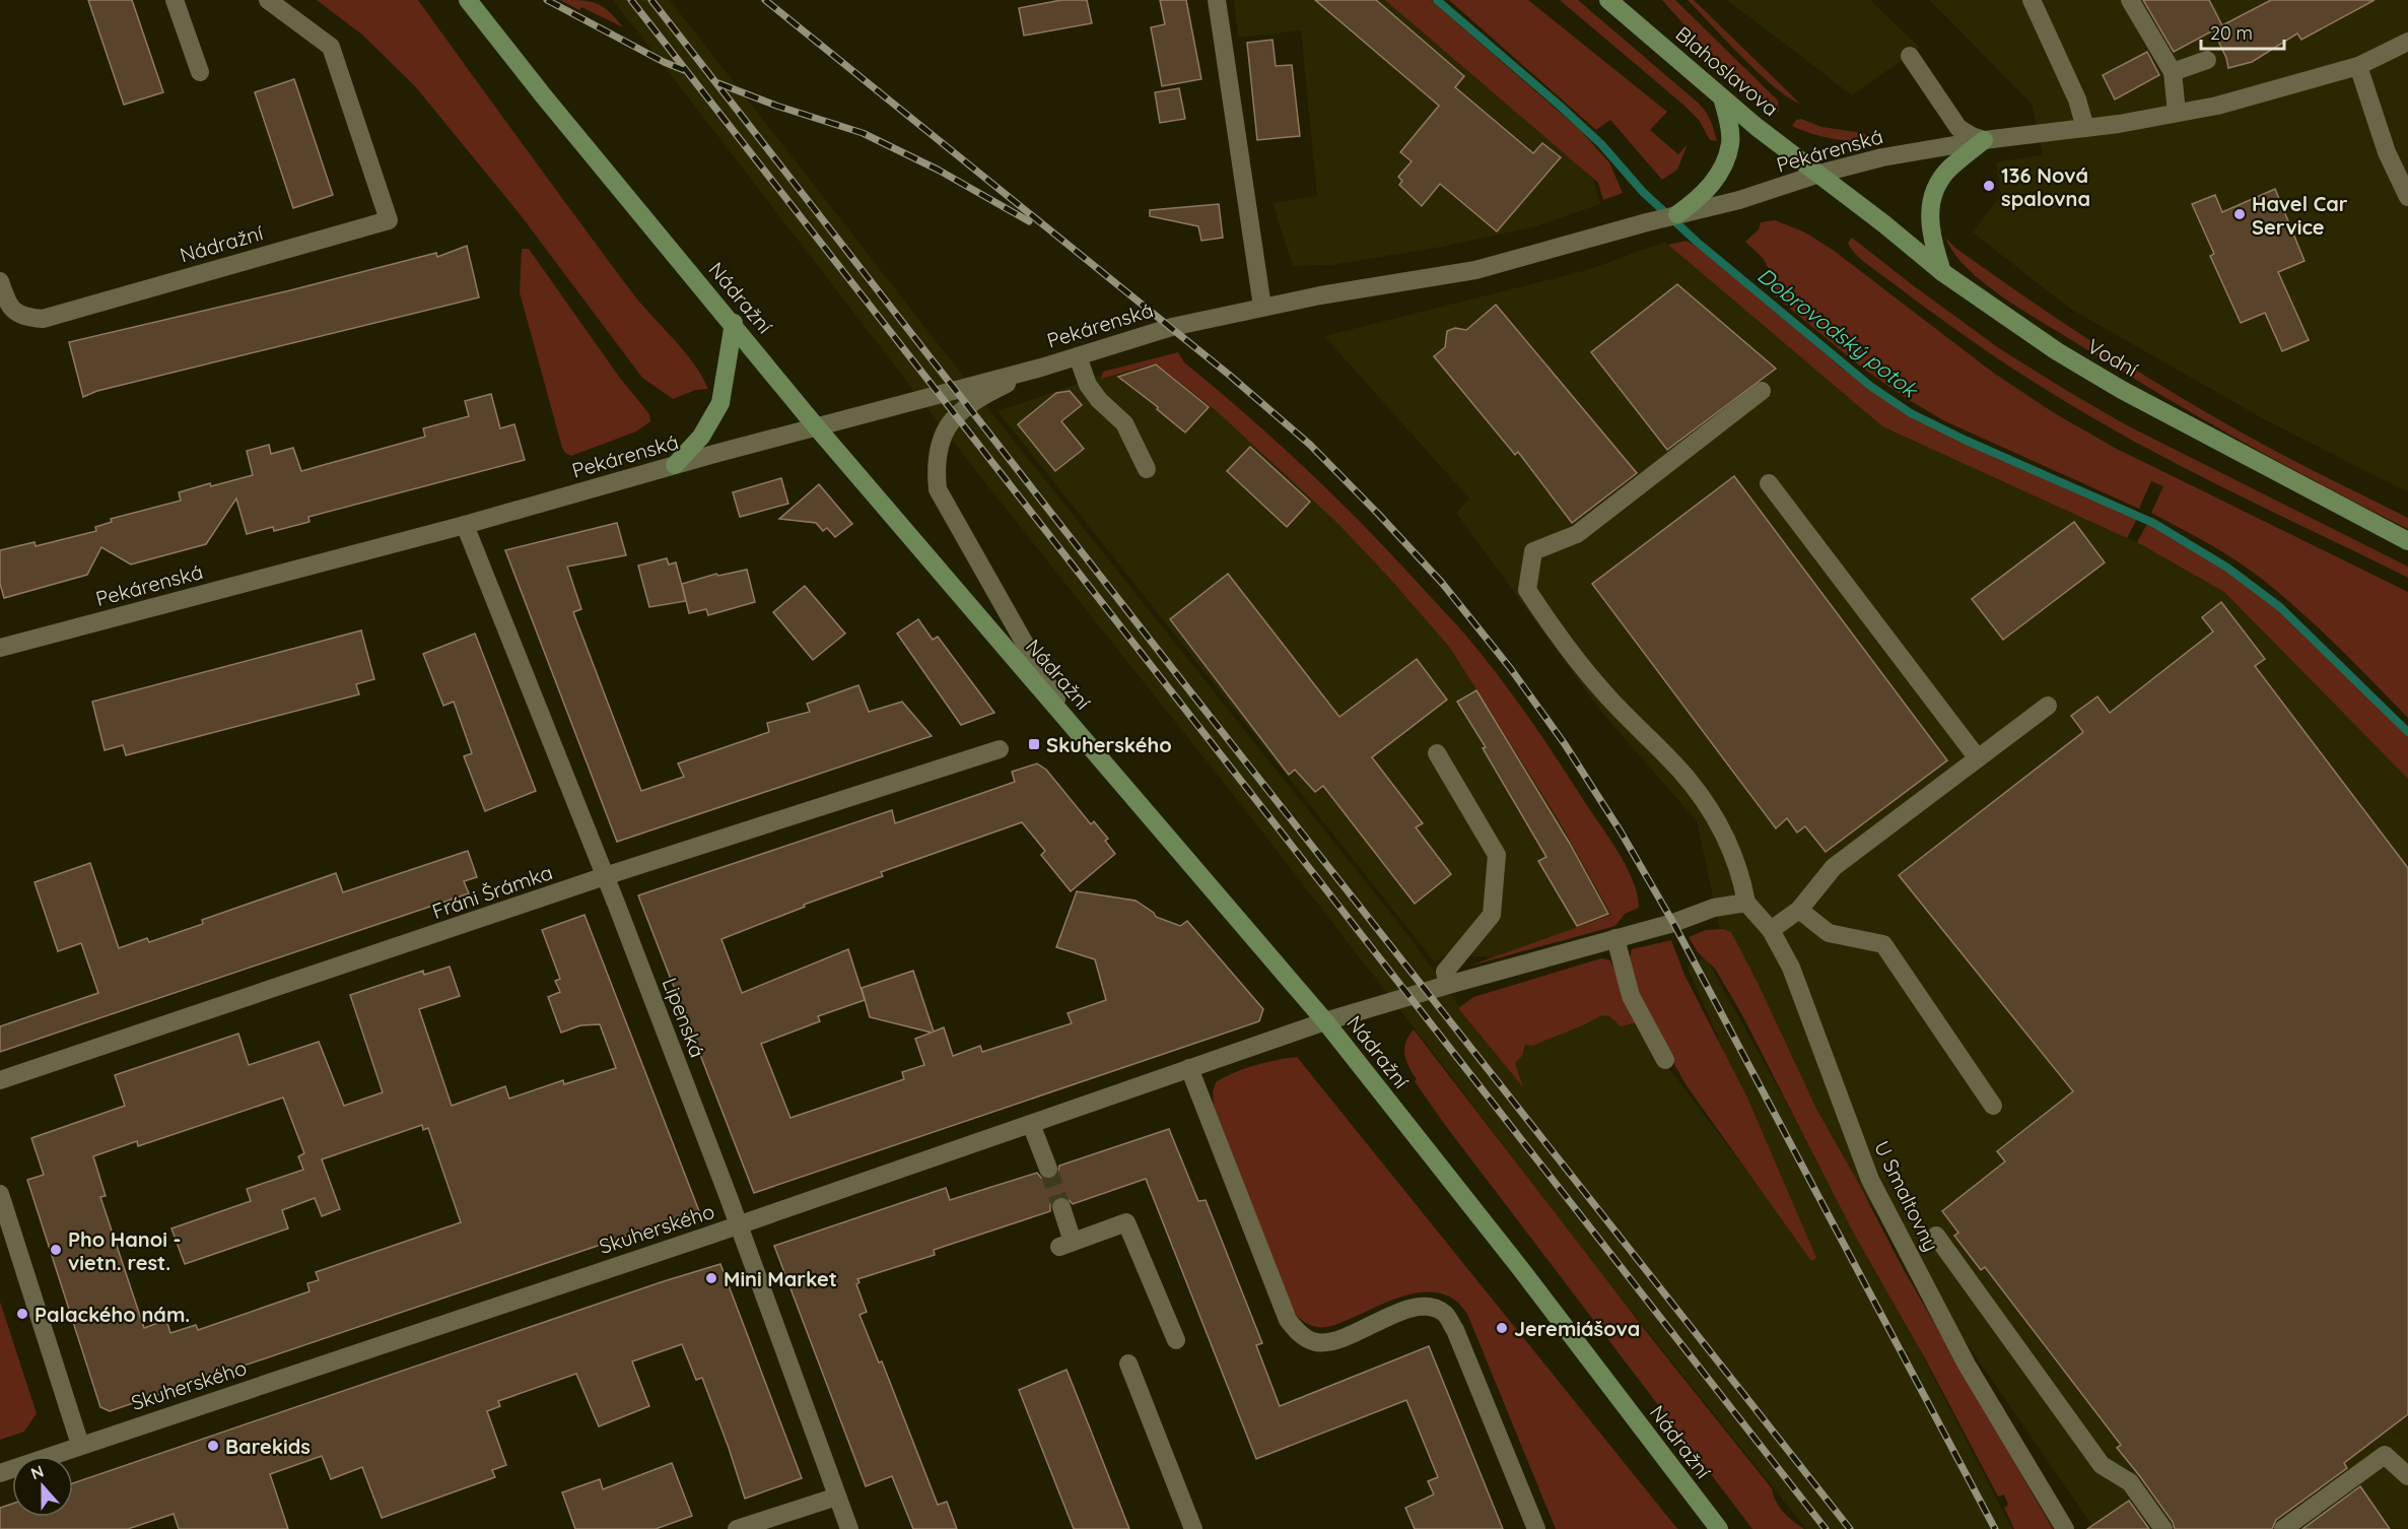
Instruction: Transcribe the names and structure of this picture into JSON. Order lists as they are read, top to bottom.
{
  "streets": {
    "main road": ["Blahoslavova", "Nádražní", "Vodní"],
    "street": [
      "Pekárenská",
      "Fráni Šrámka",
      "Lipenská",
      "U Smaltovny",
      "Skuherského"
    ]
  },
  "crossings": [
    ["Blahoslavova", "Pekárenská"],
    ["Blahoslavova", "Vodní"],
    ["Pekárenská", "Nádražní"],
    ["Pekárenská", "Vodní"],
    ["Pekárenská", "Lipenská"],
    ["Nádražní", "Skuherského"],
    ["Fráni Šrámka", "Lipenská"],
    ["Lipenská", "Skuherského"],
    ["U Smaltovny", "Skuherského"]
  ],
  "water": ["Dobrovodský potok"],
  "places": {
    "other": [
      "136 Nová spalovna",
      "Havel Car Service",
      "Pho Hanoi - vietn. rest.",
      "Mini Market",
      "Palackého nám.",
      "Jeremiášova",
      "Barekids"
    ],
    "transit": ["Skuherského"]
  },
  "scale_bar": "20 m",
  "north": "top"
}
